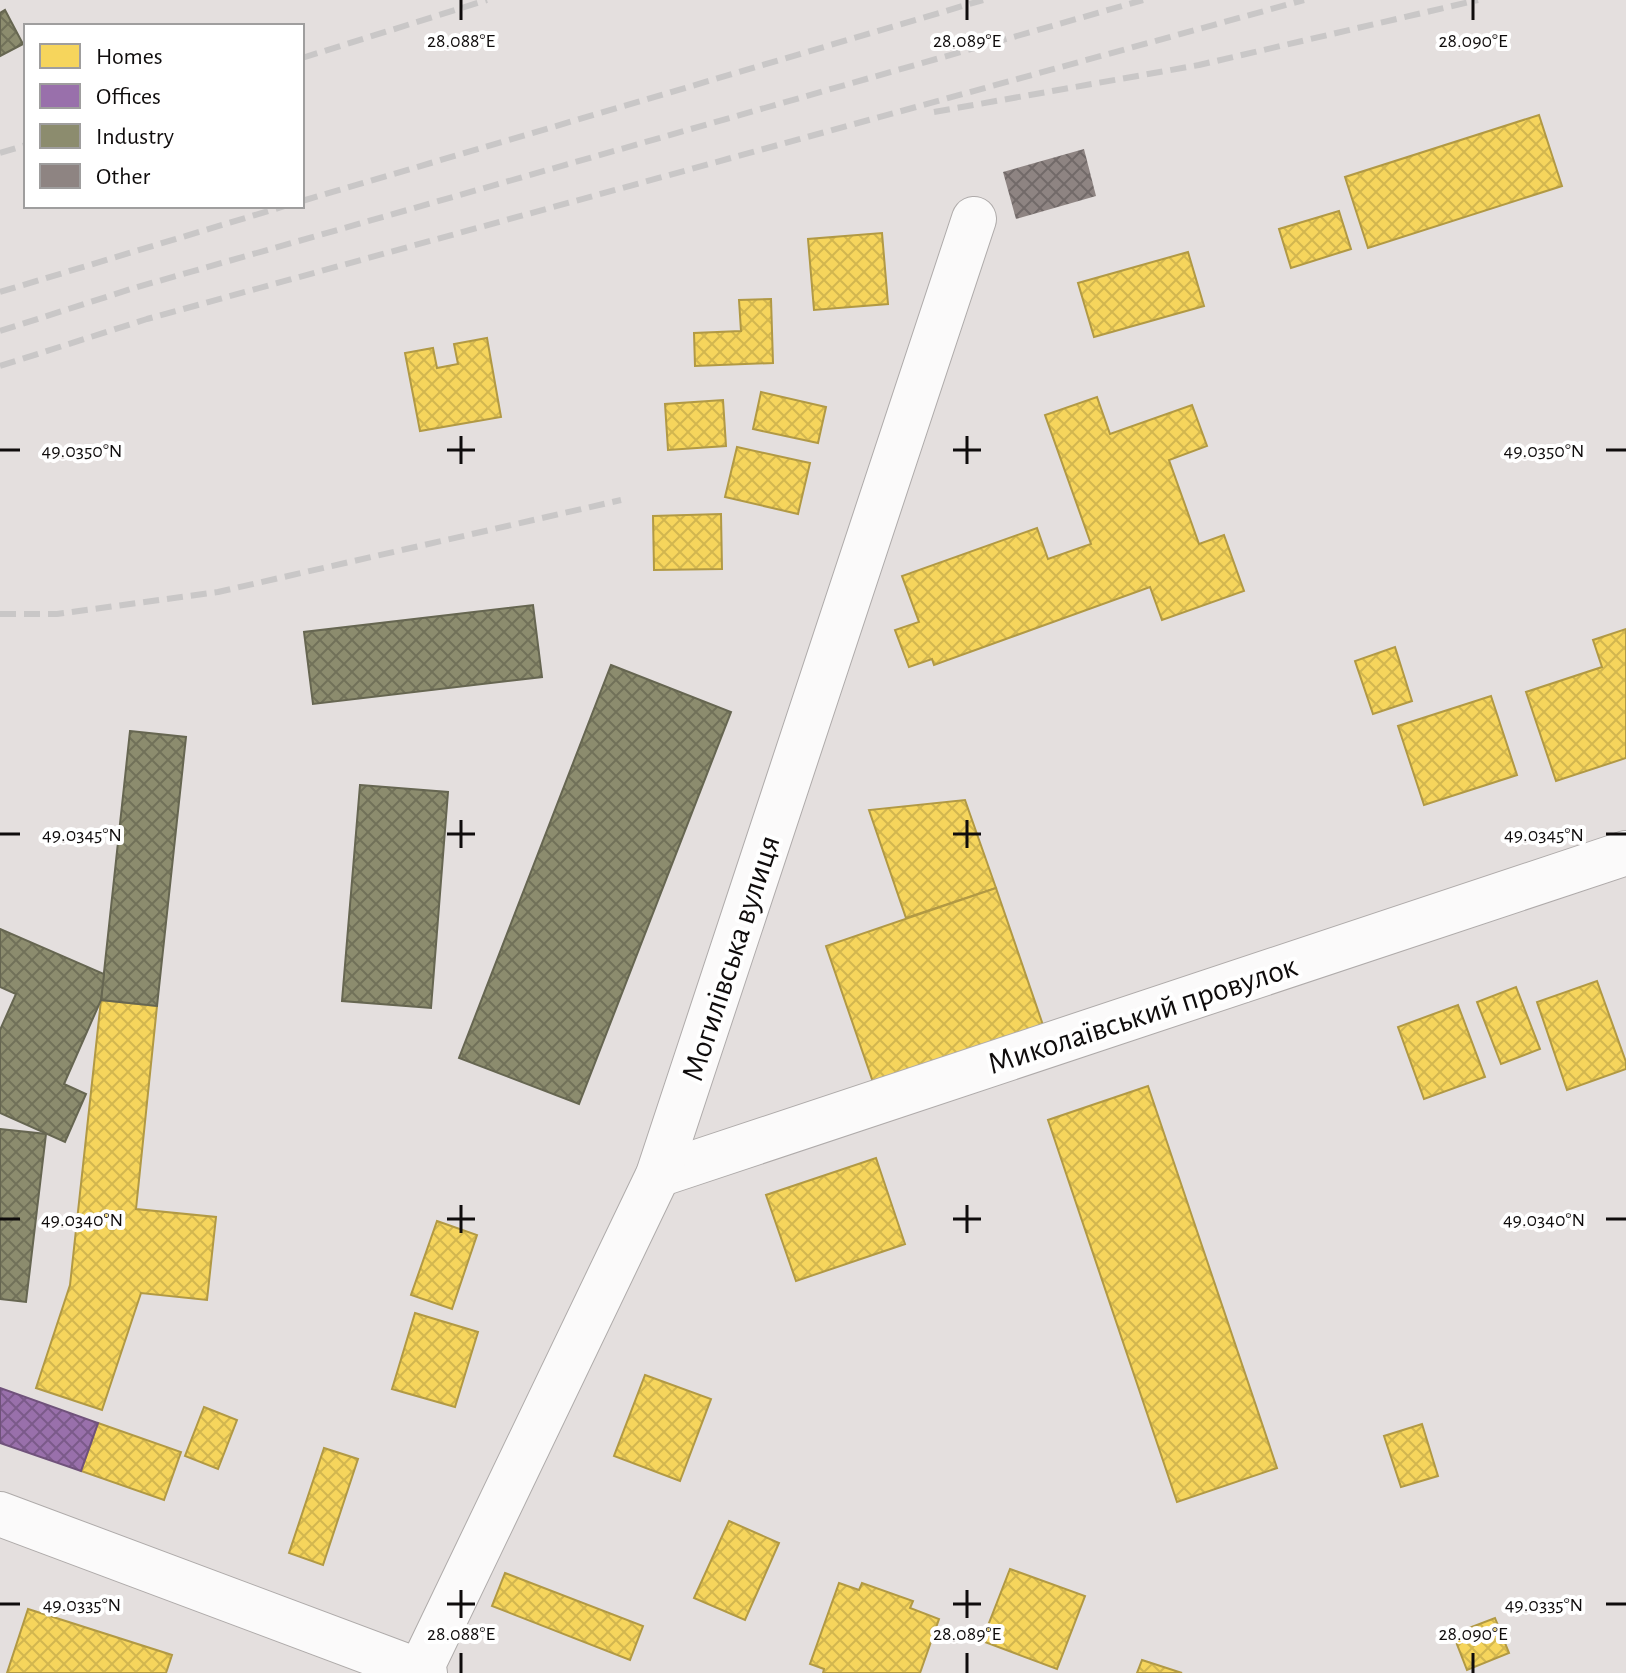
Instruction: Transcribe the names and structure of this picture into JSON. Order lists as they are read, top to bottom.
{
  "streets": {
    "street": ["Могилівська вулиця", "Миколаївський провулок"]
  },
  "crossings": [
    ["Могилівська вулиця", "Миколаївський провулок"]
  ],
  "legend": [
    "Homes",
    "Offices",
    "Industry",
    "Other"
  ],
  "coordinates": [
    "28.088°E",
    "28.089°E",
    "28.090°E",
    "49.0350°N",
    "49.0345°N",
    "49.0340°N",
    "49.0335°N"
  ]
}
